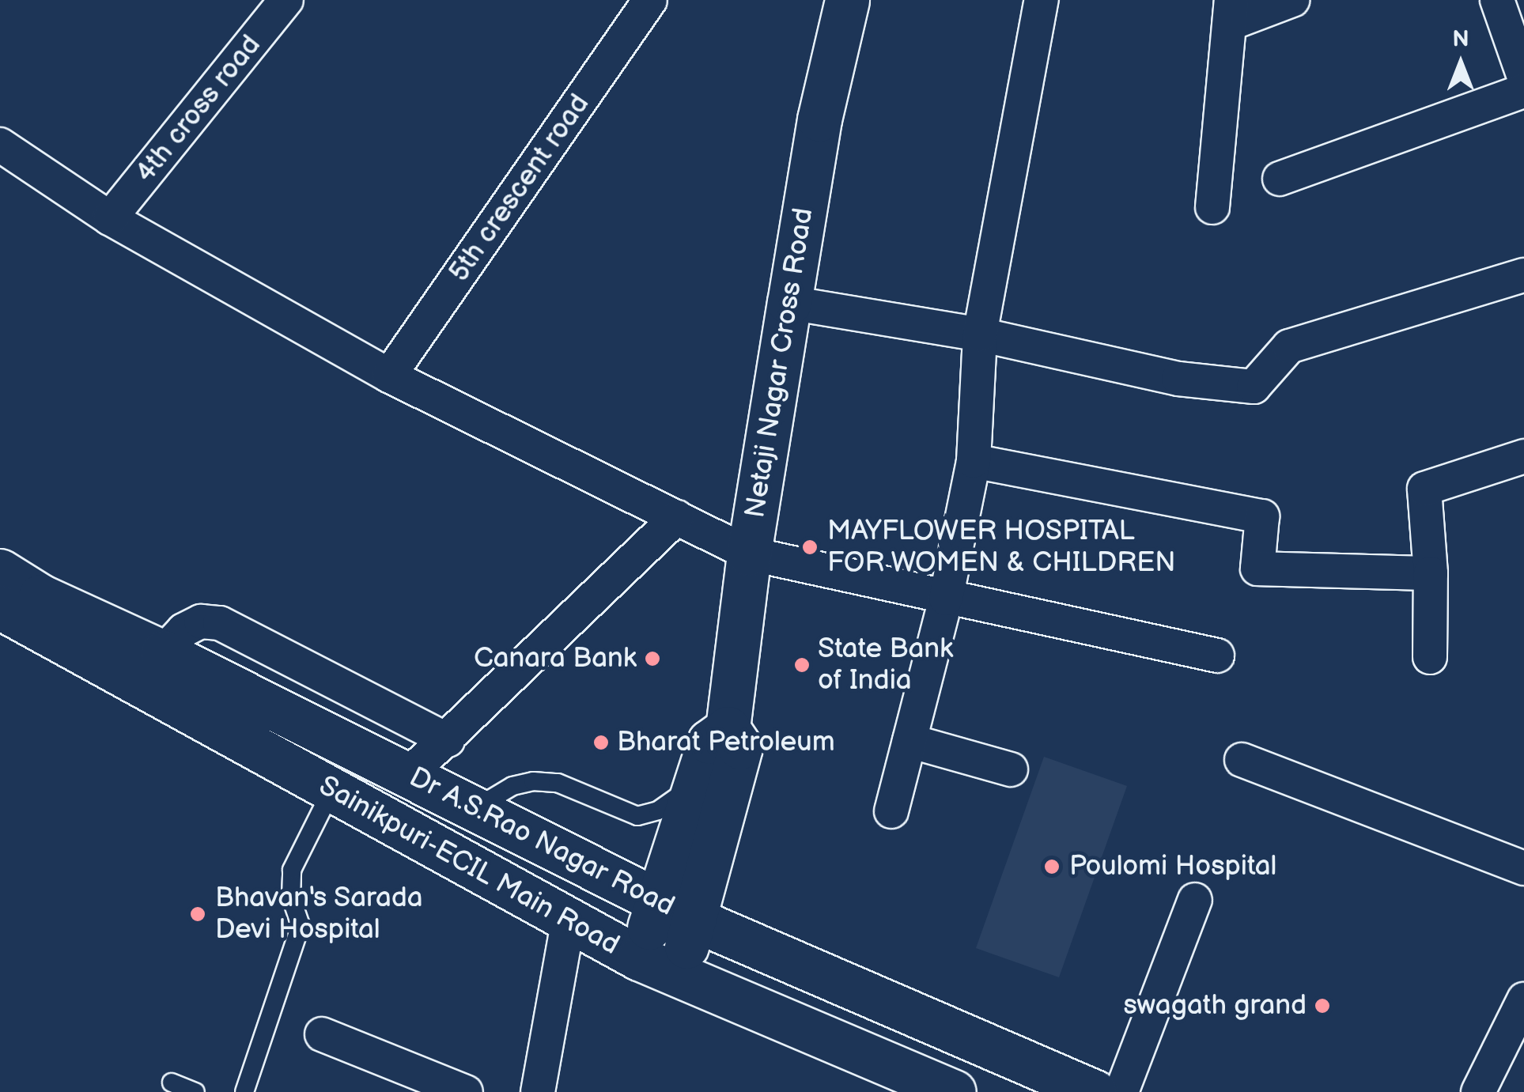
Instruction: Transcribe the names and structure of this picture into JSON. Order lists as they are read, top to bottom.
{
  "streets": {
    "main road": ["Netaji Nagar Cross Road", "Dr A.S.Rao Nagar Road", "Sainikpuri-ECIL Main Road"],
    "street": ["4th cross road", "5th crescent road"]
  },
  "crossings": [
    ["Netaji Nagar Cross Road", "Dr A.S.Rao Nagar Road"],
    ["Netaji Nagar Cross Road", "Sainikpuri-ECIL Main Road"]
  ],
  "places": [
    "MAYFLOWER HOSPITAL FOR WOMEN & CHILDREN",
    "Canara Bank",
    "State Bank of India",
    "Bharat Petroleum",
    "Poulomi Hospital",
    "Bhavan's Sarada Devi Hospital",
    "swagath grand"
  ],
  "north": "top"
}
